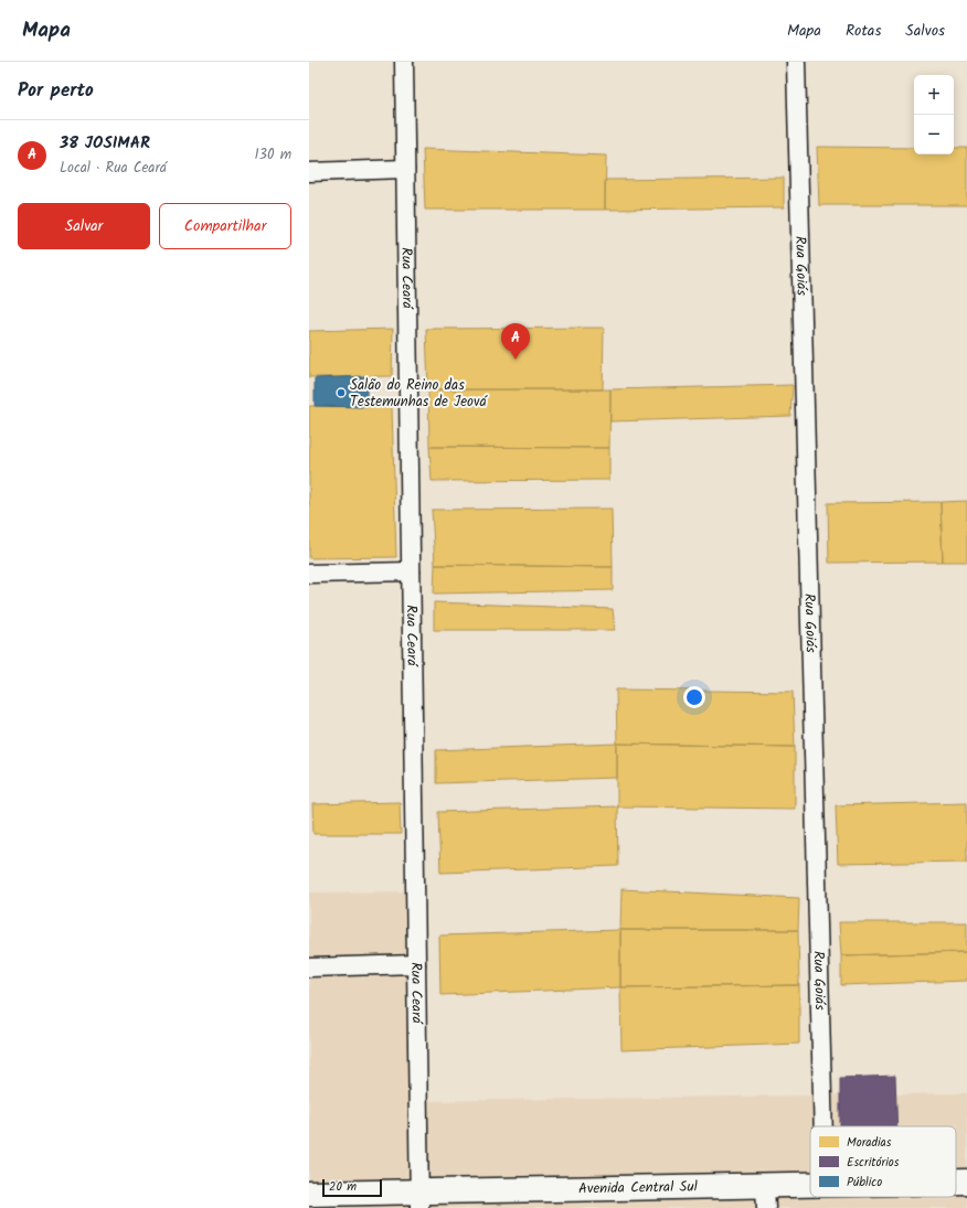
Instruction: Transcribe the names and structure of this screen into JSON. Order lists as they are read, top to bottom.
{
  "streets": {
    "main road": ["Avenida Central Sul"],
    "street": ["Rua Goiás", "Rua Ceará"]
  },
  "crossings": [
    ["Rua Ceará", "Avenida Central Sul"]
  ],
  "places": ["Salão do Reino das Testemunhas de Jeová"],
  "legend": ["Moradias", "Escritórios", "Público"],
  "scale_bar": "20 m",
  "page": {
    "header": "Mapa",
    "nav": ["Mapa", "Rotas", "Salvos"],
    "heading": "Por perto",
    "map_buttons": ["+", "−"],
    "list": [
      {
        "mark": "A",
        "name": "38 JOSIMAR",
        "note": "Local · Rua Ceará",
        "value": "130 m"
      }
    ],
    "buttons": ["Salvar", "Compartilhar"],
    "pins": "A",
    "scale": "20 m"
  }
}
